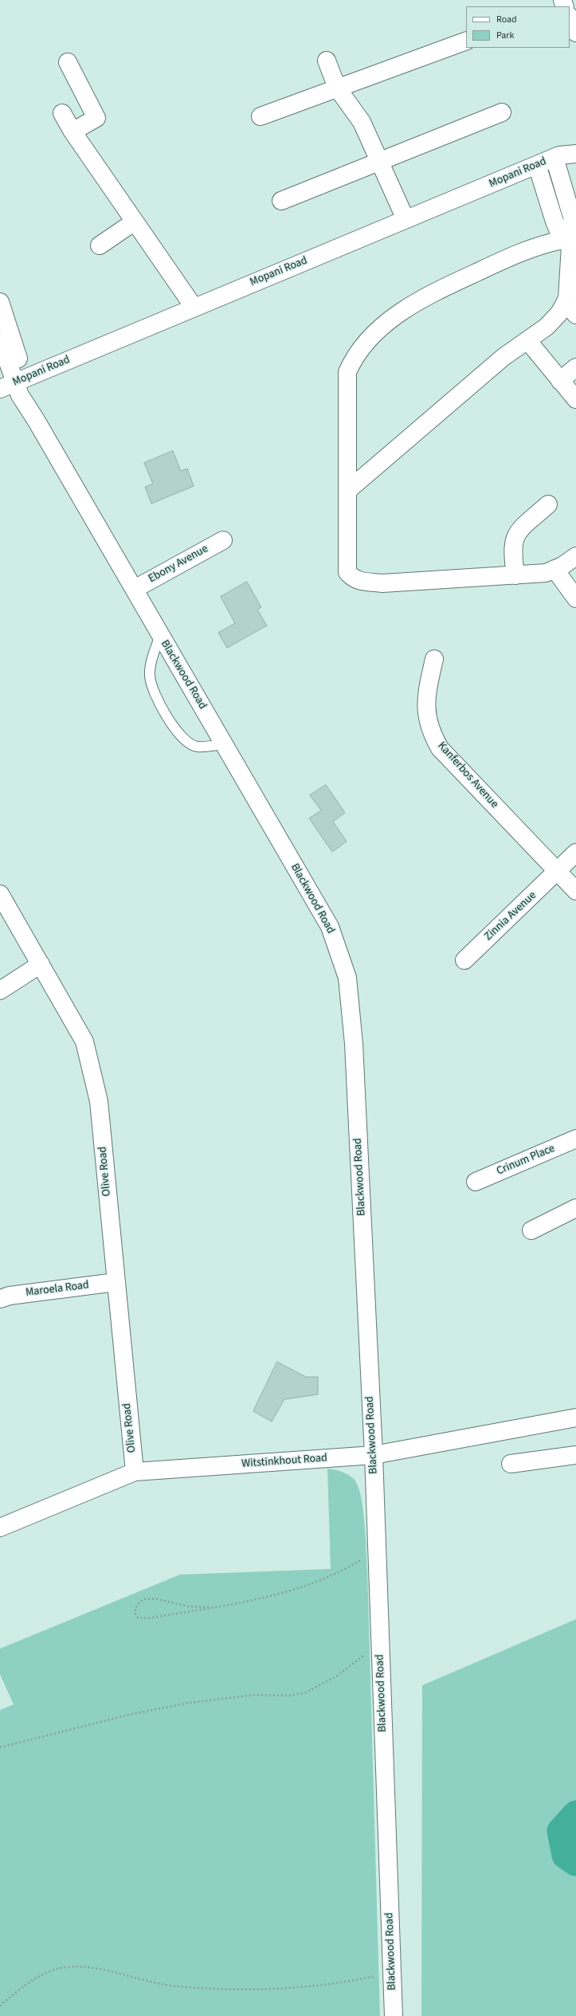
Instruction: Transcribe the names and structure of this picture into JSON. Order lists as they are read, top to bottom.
{
  "streets": {
    "street": [
      "Mopani Road",
      "Ebony Avenue",
      "Blackwood Road",
      "Kanferbos Avenue",
      "Zinnia Avenue",
      "Crinum Place",
      "Olive Road",
      "Maroela Road",
      "Witstinkhout Road"
    ]
  },
  "crossings": [
    ["Mopani Road", "Blackwood Road"],
    ["Ebony Avenue", "Blackwood Road"],
    ["Blackwood Road", "Witstinkhout Road"],
    ["Kanferbos Avenue", "Zinnia Avenue"],
    ["Olive Road", "Maroela Road"],
    ["Olive Road", "Witstinkhout Road"]
  ],
  "legend": ["Road", "Park"]
}
